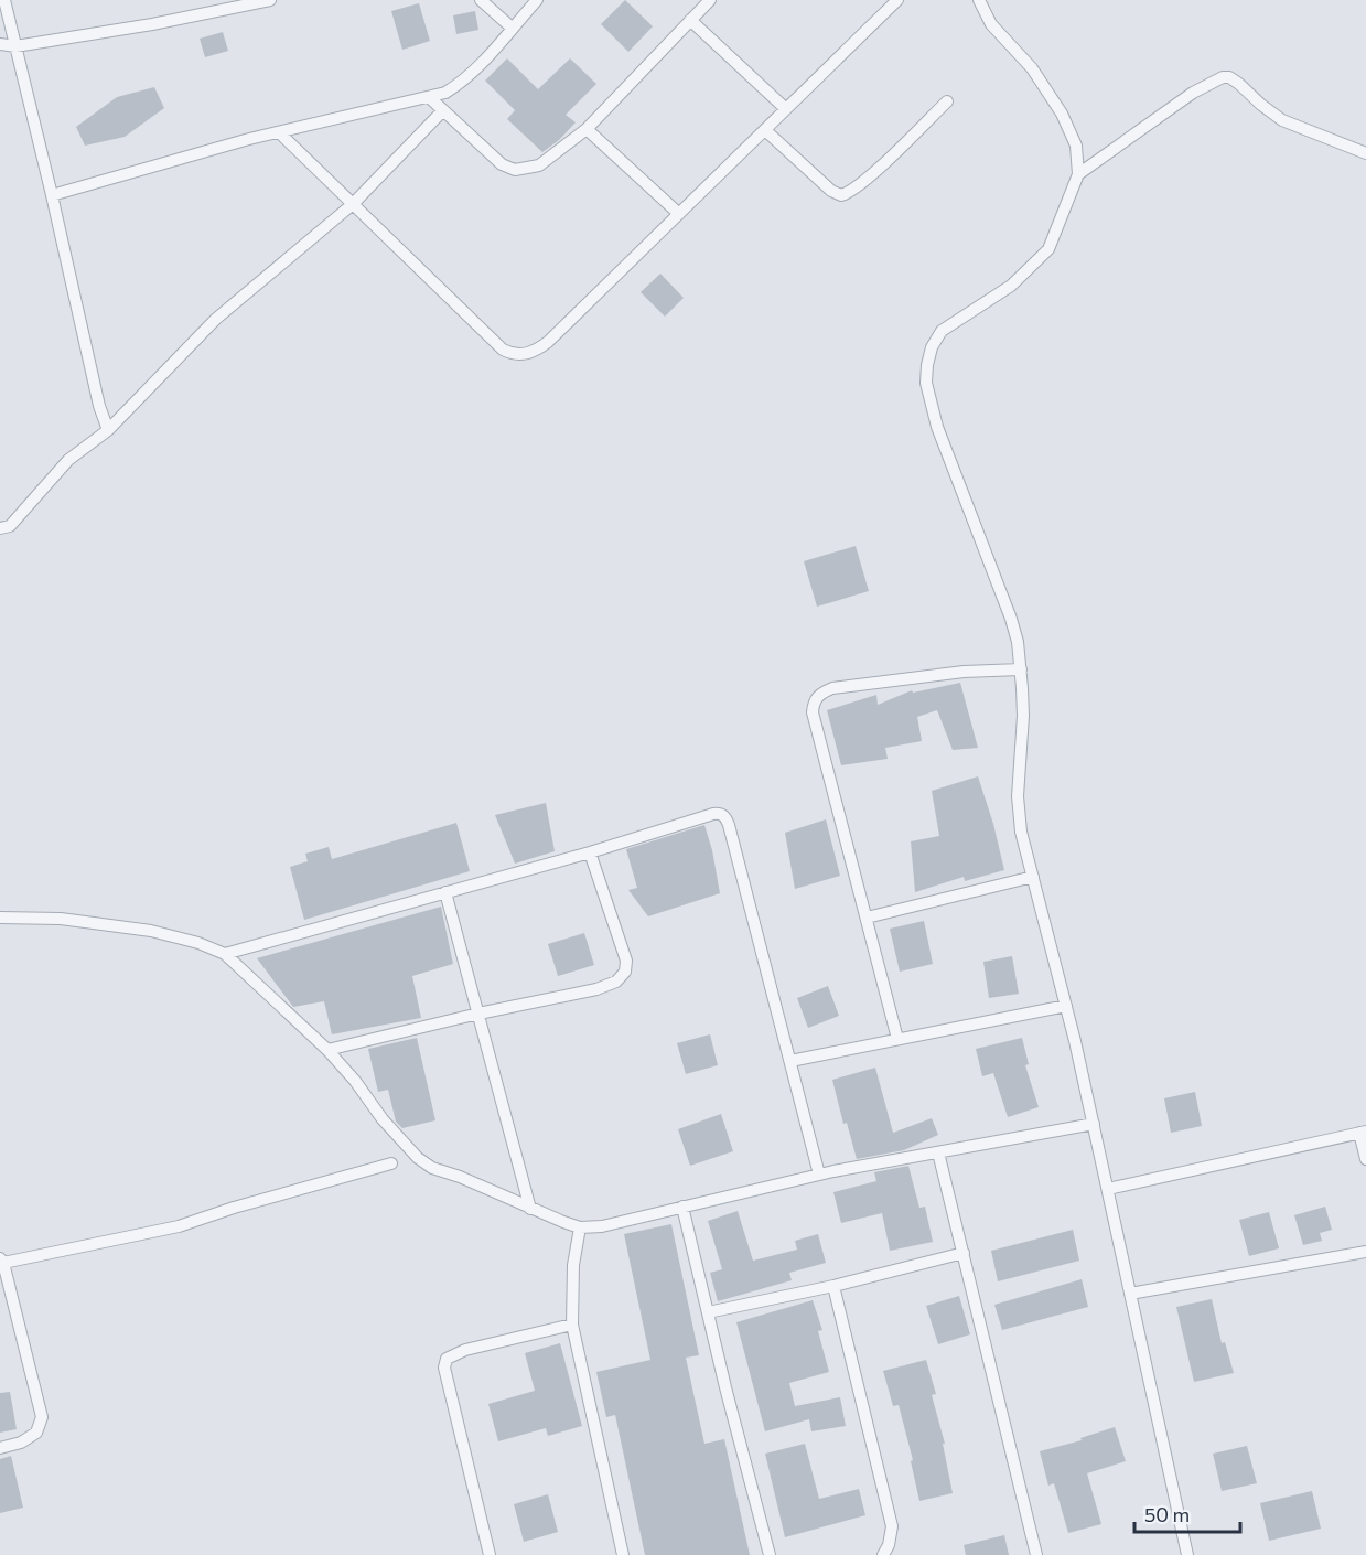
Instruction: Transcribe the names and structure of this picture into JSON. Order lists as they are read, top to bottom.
{
  "scale_bar": "50 m"
}
